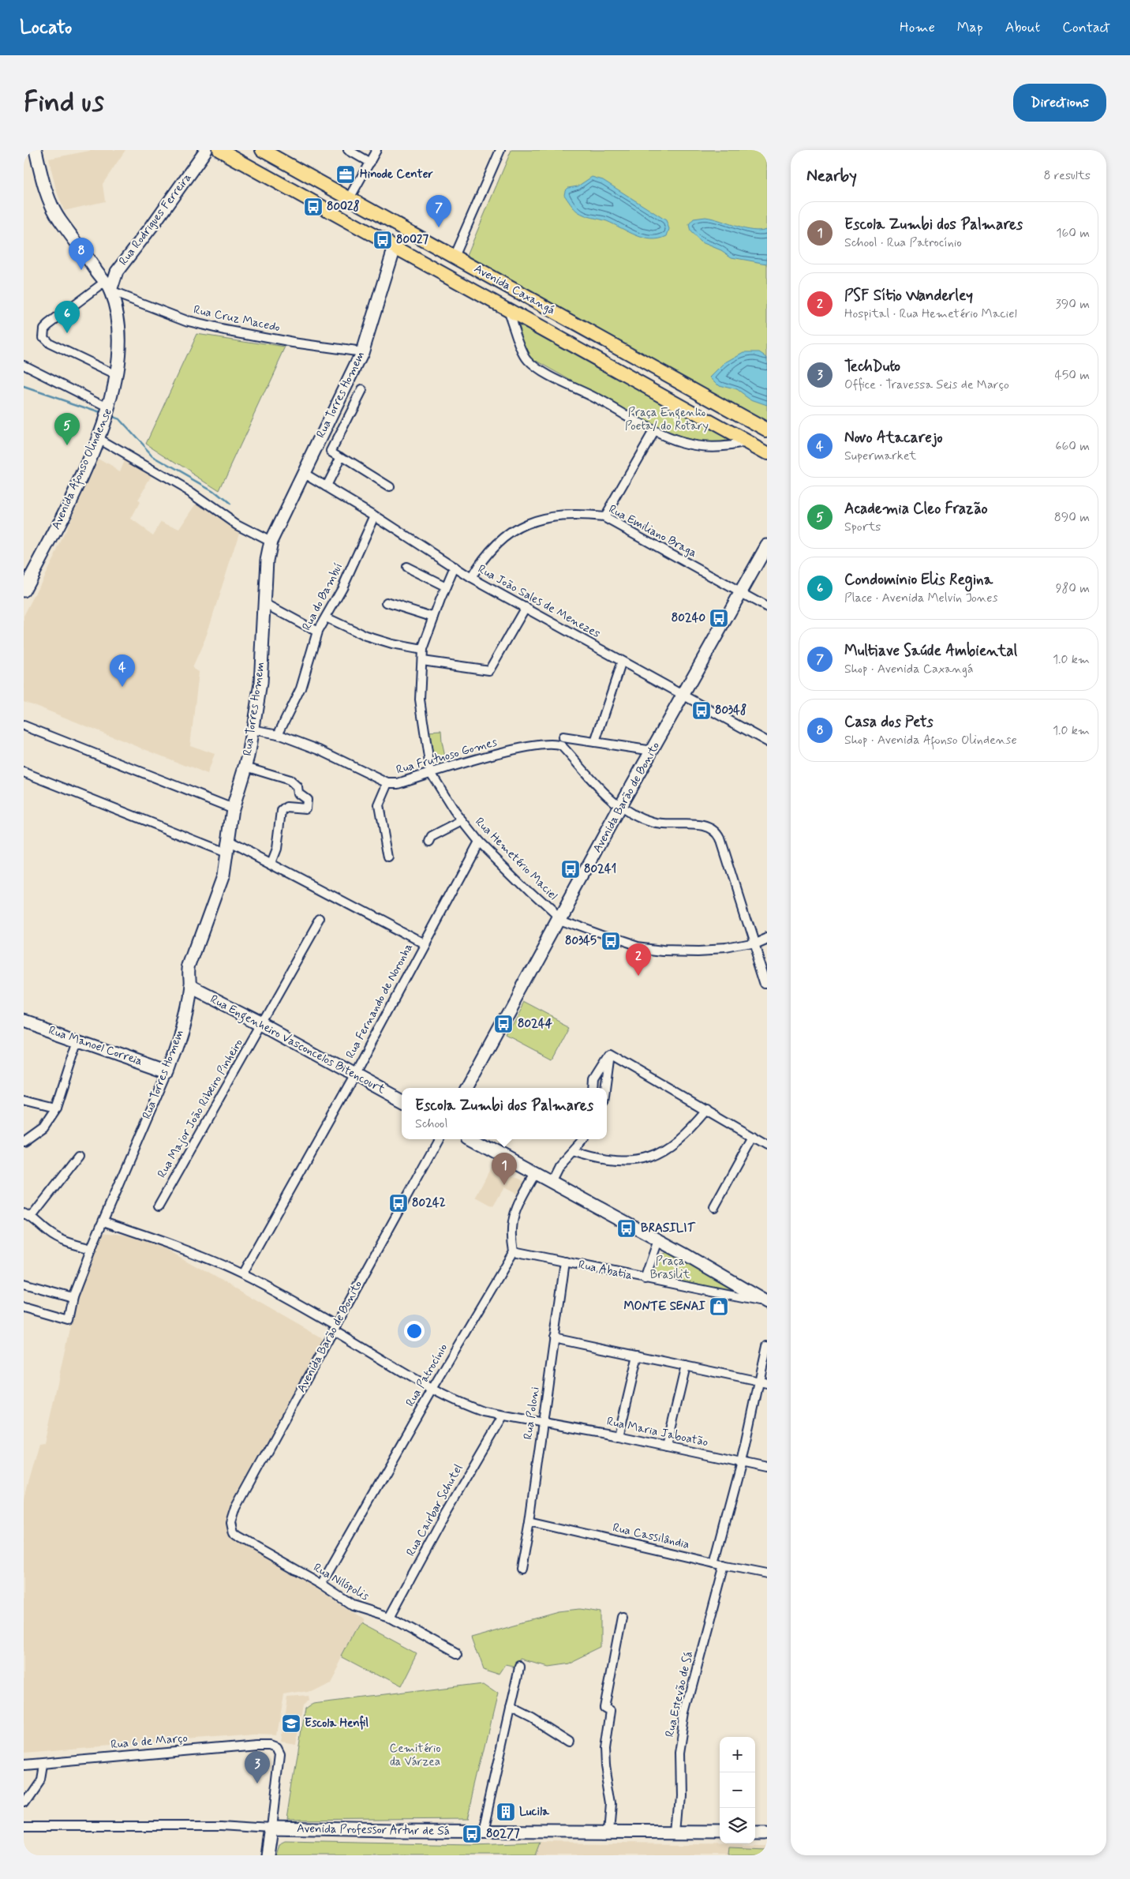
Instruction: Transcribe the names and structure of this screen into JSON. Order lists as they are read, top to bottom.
{
  "streets": {
    "main road": ["Avenida Caxangá"],
    "street": [
      "Rua Rodrigues Ferreira",
      "Rua Cruz Macedo",
      "Rua Torres Homem",
      "Avenida Afonso Olindense",
      "Rua Emiliano Braga",
      "Rua do Bambuí",
      "Rua João Sales de Menezes",
      "Rua Frutuoso Gomes",
      "Avenida Barão de Bonito",
      "Rua Hemetério Maciel",
      "Rua Fernando de Noronha",
      "Rua Engenheiro Vasconcelos Bitencourt",
      "Rua Manoel Correia",
      "Rua Major João Ribeiro Pinheiro",
      "Rua Abatia",
      "Rua Patrocínio",
      "Rua Poloni",
      "Rua Maria Jaboatão",
      "Rua Cairbar Schutel",
      "Rua Cassilândia",
      "Rua Nilópolis",
      "Rua Estevão de Sá",
      "Rua 6 de Março",
      "Avenida Professor Artur de Sá"
    ]
  },
  "crossings": [
    ["Rua Rodrigues Ferreira", "Rua Cruz Macedo"],
    ["Rua Rodrigues Ferreira", "Avenida Afonso Olindense"],
    ["Avenida Caxangá", "Rua Torres Homem"],
    ["Rua Cruz Macedo", "Rua Torres Homem"],
    ["Rua Cruz Macedo", "Avenida Afonso Olindense"],
    ["Rua Torres Homem", "Rua João Sales de Menezes"],
    ["Rua Torres Homem", "Rua Frutuoso Gomes"],
    ["Rua Torres Homem", "Rua Engenheiro Vasconcelos Bitencourt"],
    ["Rua Torres Homem", "Rua Manoel Correia"],
    ["Rua Torres Homem", "Rua Maria Jaboatão"],
    ["Rua Emiliano Braga", "Rua João Sales de Menezes"],
    ["Rua Emiliano Braga", "Avenida Barão de Bonito"],
    ["Rua do Bambuí", "Rua João Sales de Menezes"],
    ["Rua do Bambuí", "Rua Frutuoso Gomes"],
    ["Rua João Sales de Menezes", "Avenida Barão de Bonito"],
    ["Rua João Sales de Menezes", "Rua Hemetério Maciel"],
    ["Rua Frutuoso Gomes", "Avenida Barão de Bonito"],
    ["Rua Frutuoso Gomes", "Rua Hemetério Maciel"],
    ["Avenida Barão de Bonito", "Rua Hemetério Maciel"],
    ["Avenida Barão de Bonito", "Rua Maria Jaboatão"],
    ["Avenida Barão de Bonito", "Rua Nilópolis"],
    ["Rua Hemetério Maciel", "Rua Fernando de Noronha"],
    ["Rua Fernando de Noronha", "Rua Engenheiro Vasconcelos Bitencourt"],
    ["Rua Fernando de Noronha", "Rua Maria Jaboatão"],
    ["Rua Engenheiro Vasconcelos Bitencourt", "Rua Major João Ribeiro Pinheiro"],
    ["Rua Abatia", "Rua Patrocínio"],
    ["Rua Abatia", "Rua Poloni"],
    ["Rua Patrocínio", "Rua Maria Jaboatão"],
    ["Rua Patrocínio", "Rua Nilópolis"],
    ["Rua Poloni", "Rua Maria Jaboatão"],
    ["Rua Poloni", "Rua Cassilândia"],
    ["Rua Maria Jaboatão", "Rua Cairbar Schutel"],
    ["Rua Cairbar Schutel", "Rua Nilópolis"],
    ["Rua Cassilândia", "Rua Estevão de Sá"],
    ["Rua Estevão de Sá", "Avenida Professor Artur de Sá"],
    ["Rua 6 de Março", "Avenida Professor Artur de Sá"]
  ],
  "parks": ["Praça Engenho Poeta/ do Rotary", "Praça Brasilit", "Cemitério da Várzea"],
  "places": {
    "office": ["Hinode Center"],
    "bus stop": [
      "80028",
      "80027",
      "80240",
      "80348",
      "80241",
      "80345",
      "80244",
      "80242",
      "BRASILIT",
      "80277"
    ],
    "shop": ["MONTE SENAI"],
    "school or university": ["Escola Henfil"],
    "building": ["Lucila"]
  },
  "page": {
    "header": "Locato",
    "nav": [
      "Home",
      "Map",
      "About",
      "Contact"
    ],
    "buttons": "Directions",
    "title": "Find us",
    "heading": ["Nearby", "8 results"],
    "pins": [
      "7",
      "8",
      "6",
      "5",
      "4",
      "2",
      "1",
      "3"
    ],
    "list": [
      {
        "mark": "1",
        "name": "Escola Zumbi dos Palmares",
        "note": "School · Rua Patrocínio",
        "value": "160 m"
      },
      {
        "mark": "2",
        "name": "PSF Sítio Wanderley",
        "note": "Hospital · Rua Hemetério Maciel",
        "value": "390 m"
      },
      {
        "mark": "3",
        "name": "TechDuto",
        "note": "Office · Travessa Seis de Março",
        "value": "450 m"
      },
      {
        "mark": "4",
        "name": "Novo Atacarejo",
        "note": "Supermarket",
        "value": "660 m"
      },
      {
        "mark": "5",
        "name": "Academia Cleo Frazão",
        "note": "Sports",
        "value": "890 m"
      },
      {
        "mark": "6",
        "name": "Condominio Elis Regina",
        "note": "Place · Avenida Melvin Jones",
        "value": "980 m"
      },
      {
        "mark": "7",
        "name": "Multiave Saúde Ambiental",
        "note": "Shop · Avenida Caxangá",
        "value": "1.0 km"
      },
      {
        "mark": "8",
        "name": "Casa dos Pets",
        "note": "Shop · Avenida Afonso Olindense",
        "value": "1.0 km"
      }
    ],
    "popup": ["Escola Zumbi dos Palmares", "School"],
    "map_buttons": ["+", "−"]
  }
}
